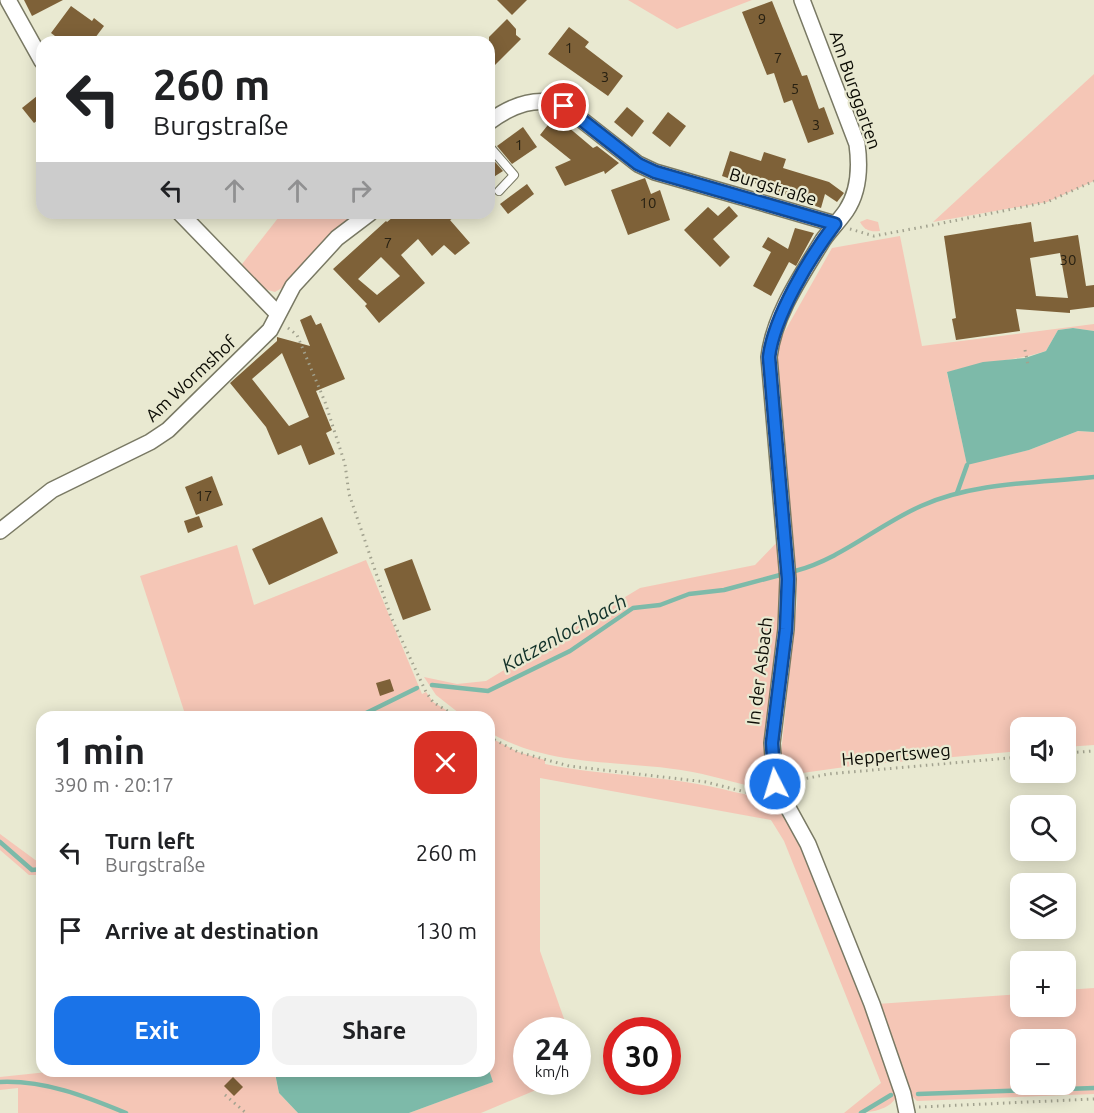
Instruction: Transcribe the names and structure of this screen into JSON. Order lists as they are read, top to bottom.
{
  "streets": {
    "street": [
      "Am Burggarten",
      "Burgstraße",
      "Am Wormshof",
      "In der Asbach"
    ],
    "path": ["Heppertsweg"]
  },
  "crossings": [
    ["Am Burggarten", "Burgstraße"],
    ["Am Burggarten", "In der Asbach"],
    ["Burgstraße", "In der Asbach"],
    ["In der Asbach", "Heppertsweg"]
  ],
  "water": ["Katzenlochbach"],
  "house_numbers": [
    "9",
    "1",
    "7",
    "3",
    "5",
    "3",
    "1",
    "10",
    "7",
    "30",
    "17"
  ],
  "page": {
    "turn": ["260 m", "Burgstraße"],
    "heading": ["1 min", "390 m · 20:17"],
    "map_buttons": ["+", "−"],
    "list": [
      {
        "name": "Turn left",
        "note": "Burgstraße",
        "value": "260 m"
      },
      {
        "name": "Arrive at destination",
        "value": "130 m"
      }
    ],
    "buttons": ["Exit", "Share"],
    "speed": "24 km/h",
    "limit": "30"
  }
}
